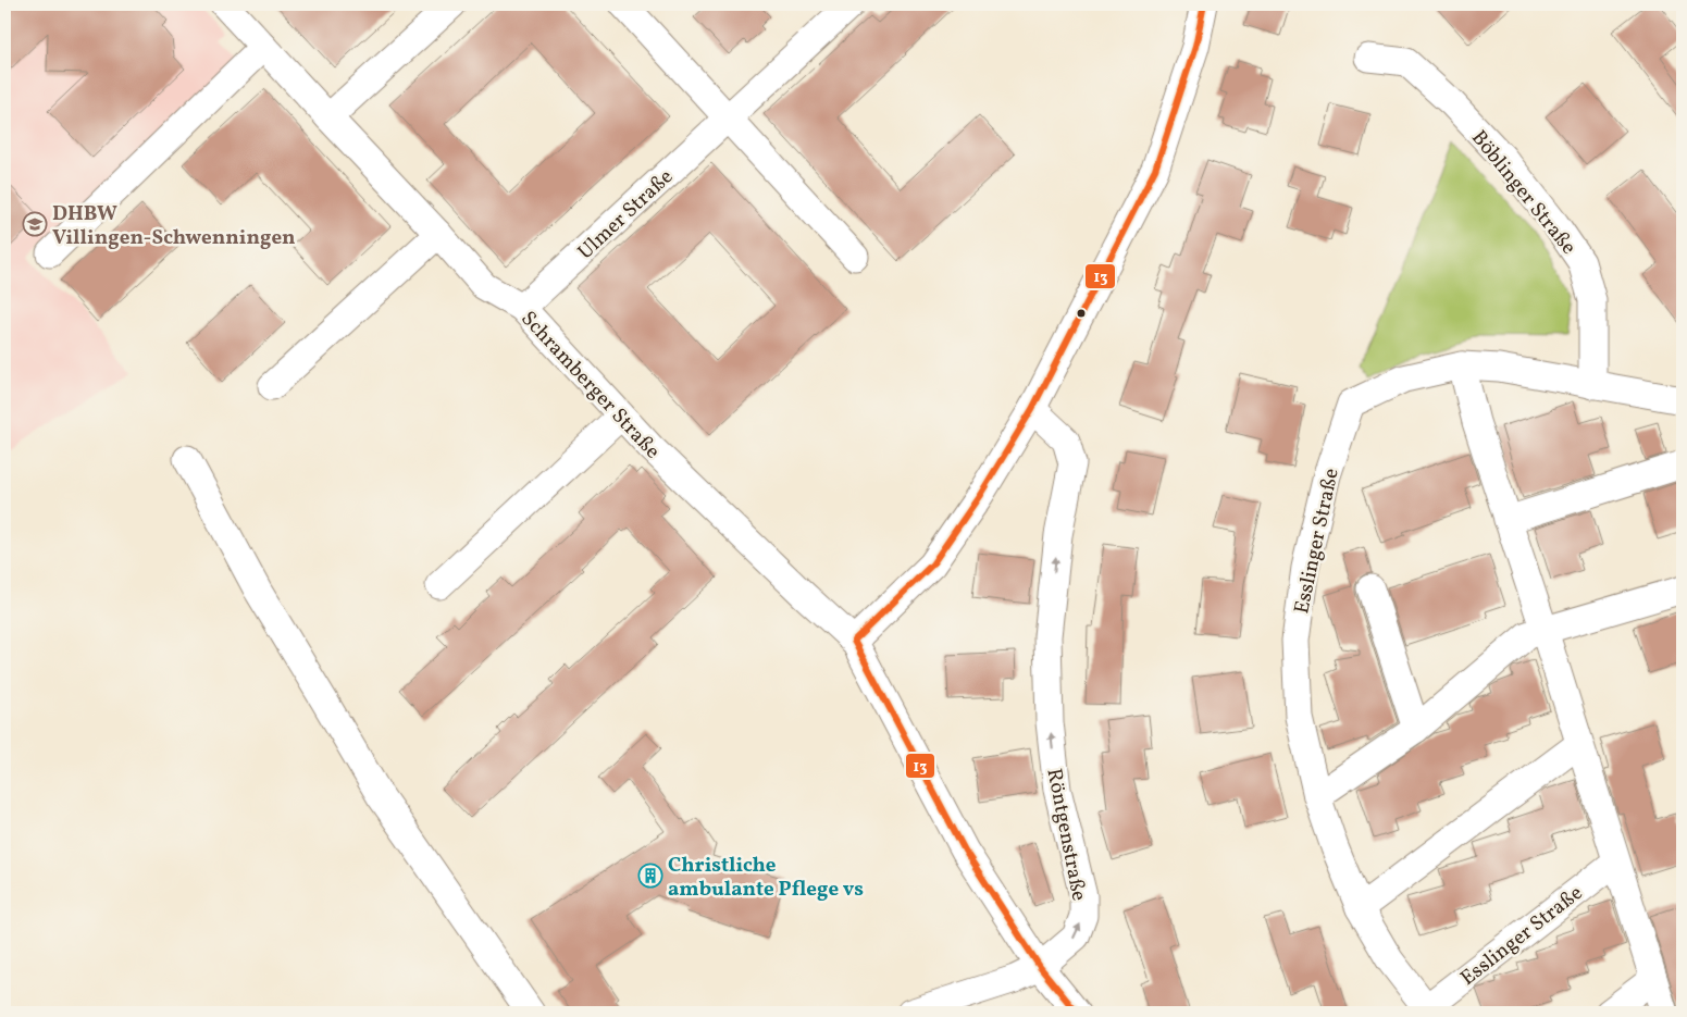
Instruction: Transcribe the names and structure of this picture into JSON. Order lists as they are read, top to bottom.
{
  "streets": {
    "street": [
      "Böblinger Straße",
      "Ulmer Straße",
      "Schramberger Straße",
      "Esslinger Straße",
      "Röntgenstraße"
    ]
  },
  "crossings": [
    ["Böblinger Straße", "Esslinger Straße"],
    ["Ulmer Straße", "Schramberger Straße"]
  ],
  "one_way": ["Röntgenstraße"],
  "places": {
    "school or university": ["DHBW Villingen-Schwenningen"],
    "building": ["Christliche ambulante Pflege vs"]
  },
  "lines": ["transit line 13"]
}
